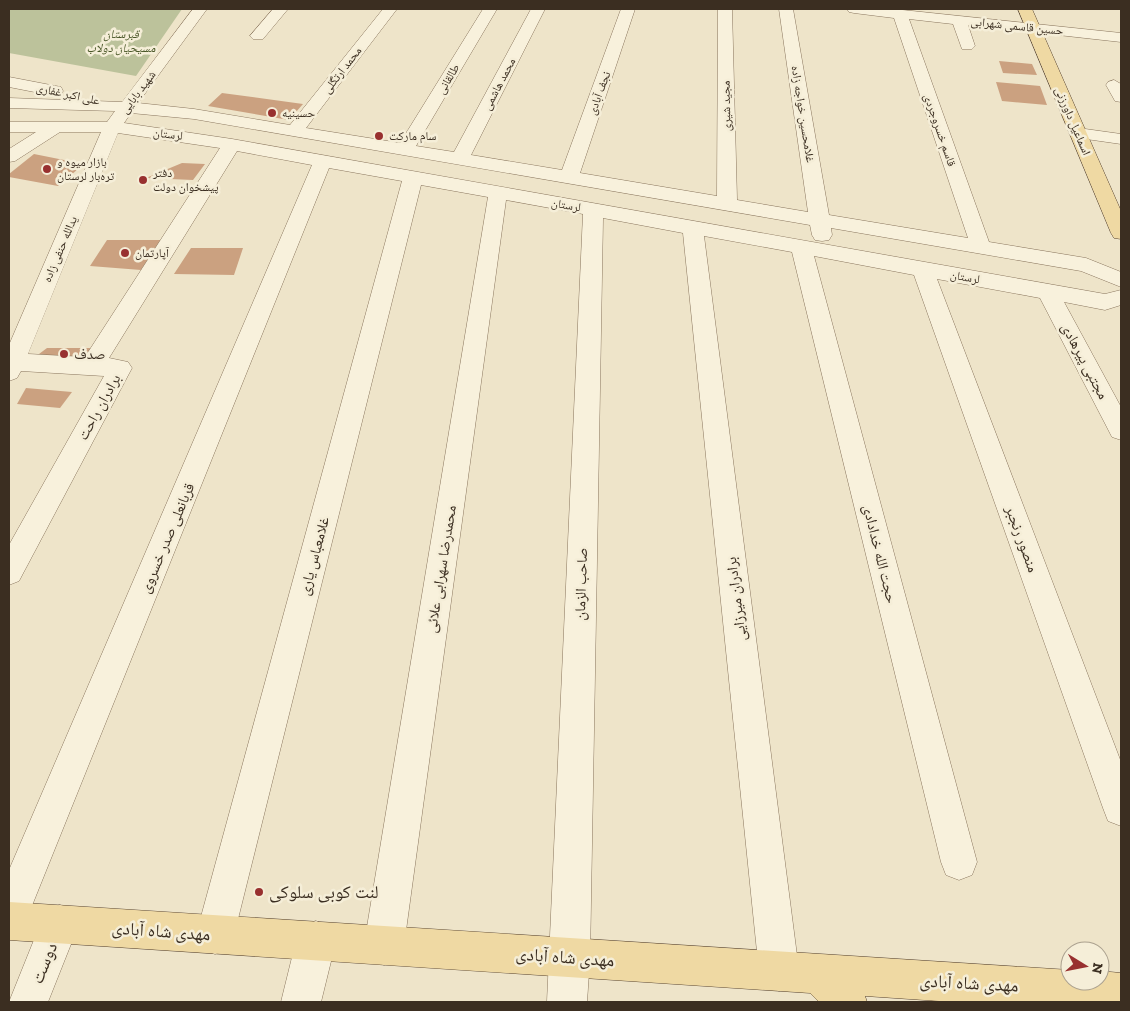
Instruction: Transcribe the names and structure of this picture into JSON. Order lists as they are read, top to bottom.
{
  "streets": {
    "main road": ["اسماعیل داورزنی", "مهدی شاه آبادی"],
    "street": [
      "حسین قاسمی شهرابی",
      "محمد ارتگلی",
      "طالقانی",
      "محمد هاشمی",
      "شهید بابایی",
      "نجف آبادی",
      "علی اکبر غفاری",
      "مجید شیری",
      "غلامحسین خواجه زاده",
      "قاسم خسروجردی",
      "لرستان",
      "یدالله حنفی زاده",
      "مجتبی پیرهادی",
      "برادران راحت",
      "قربانعلی صدر خسروی",
      "منصور رنجبر",
      "حجت الله خدادادی",
      "غلامعباس یاری",
      "محمدرضا سهرابی علائی",
      "صاحب الزمان",
      "برادران میرزایی",
      "دوست"
    ]
  },
  "crossings": [
    ["حسین قاسمی شهرابی", "اسماعیل داورزنی"],
    ["حسین قاسمی شهرابی", "قاسم خسروجردی"],
    ["محمد ارتگلی", "لرستان"],
    ["طالقانی", "لرستان"],
    ["محمد هاشمی", "لرستان"],
    ["شهید بابایی", "علی اکبر غفاری"],
    ["شهید بابایی", "لرستان"],
    ["شهید بابایی", "یدالله حنفی زاده"],
    ["نجف آبادی", "لرستان"],
    ["علی اکبر غفاری", "لرستان"],
    ["مجید شیری", "لرستان"],
    ["غلامحسین خواجه زاده", "لرستان"],
    ["غلامحسین خواجه زاده", "حجت الله خدادادی"],
    ["قاسم خسروجردی", "لرستان"],
    ["لرستان", "یدالله حنفی زاده"],
    ["لرستان", "مجتبی پیرهادی"],
    ["لرستان", "برادران راحت"],
    ["لرستان", "قربانعلی صدر خسروی"],
    ["لرستان", "منصور رنجبر"],
    ["لرستان", "حجت الله خدادادی"],
    ["لرستان", "غلامعباس یاری"],
    ["لرستان", "محمدرضا سهرابی علائی"],
    ["لرستان", "صاحب الزمان"],
    ["لرستان", "برادران میرزایی"],
    ["غلامعباس یاری", "مهدی شاه آبادی"],
    ["محمدرضا سهرابی علائی", "مهدی شاه آبادی"],
    ["صاحب الزمان", "مهدی شاه آبادی"],
    ["برادران میرزایی", "مهدی شاه آبادی"],
    ["مهدی شاه آبادی", "دوست"]
  ],
  "parks": ["قبرستان مسیحیان دولاب"],
  "places": [
    "حسینیه",
    "سام مارکت",
    "بازار میوه و تره‌بار لرستان",
    "دفتر پیشخوان دولت",
    "آپارتمان",
    "صدف",
    "لنت کوبی سلوکی"
  ],
  "north": "right"
}
